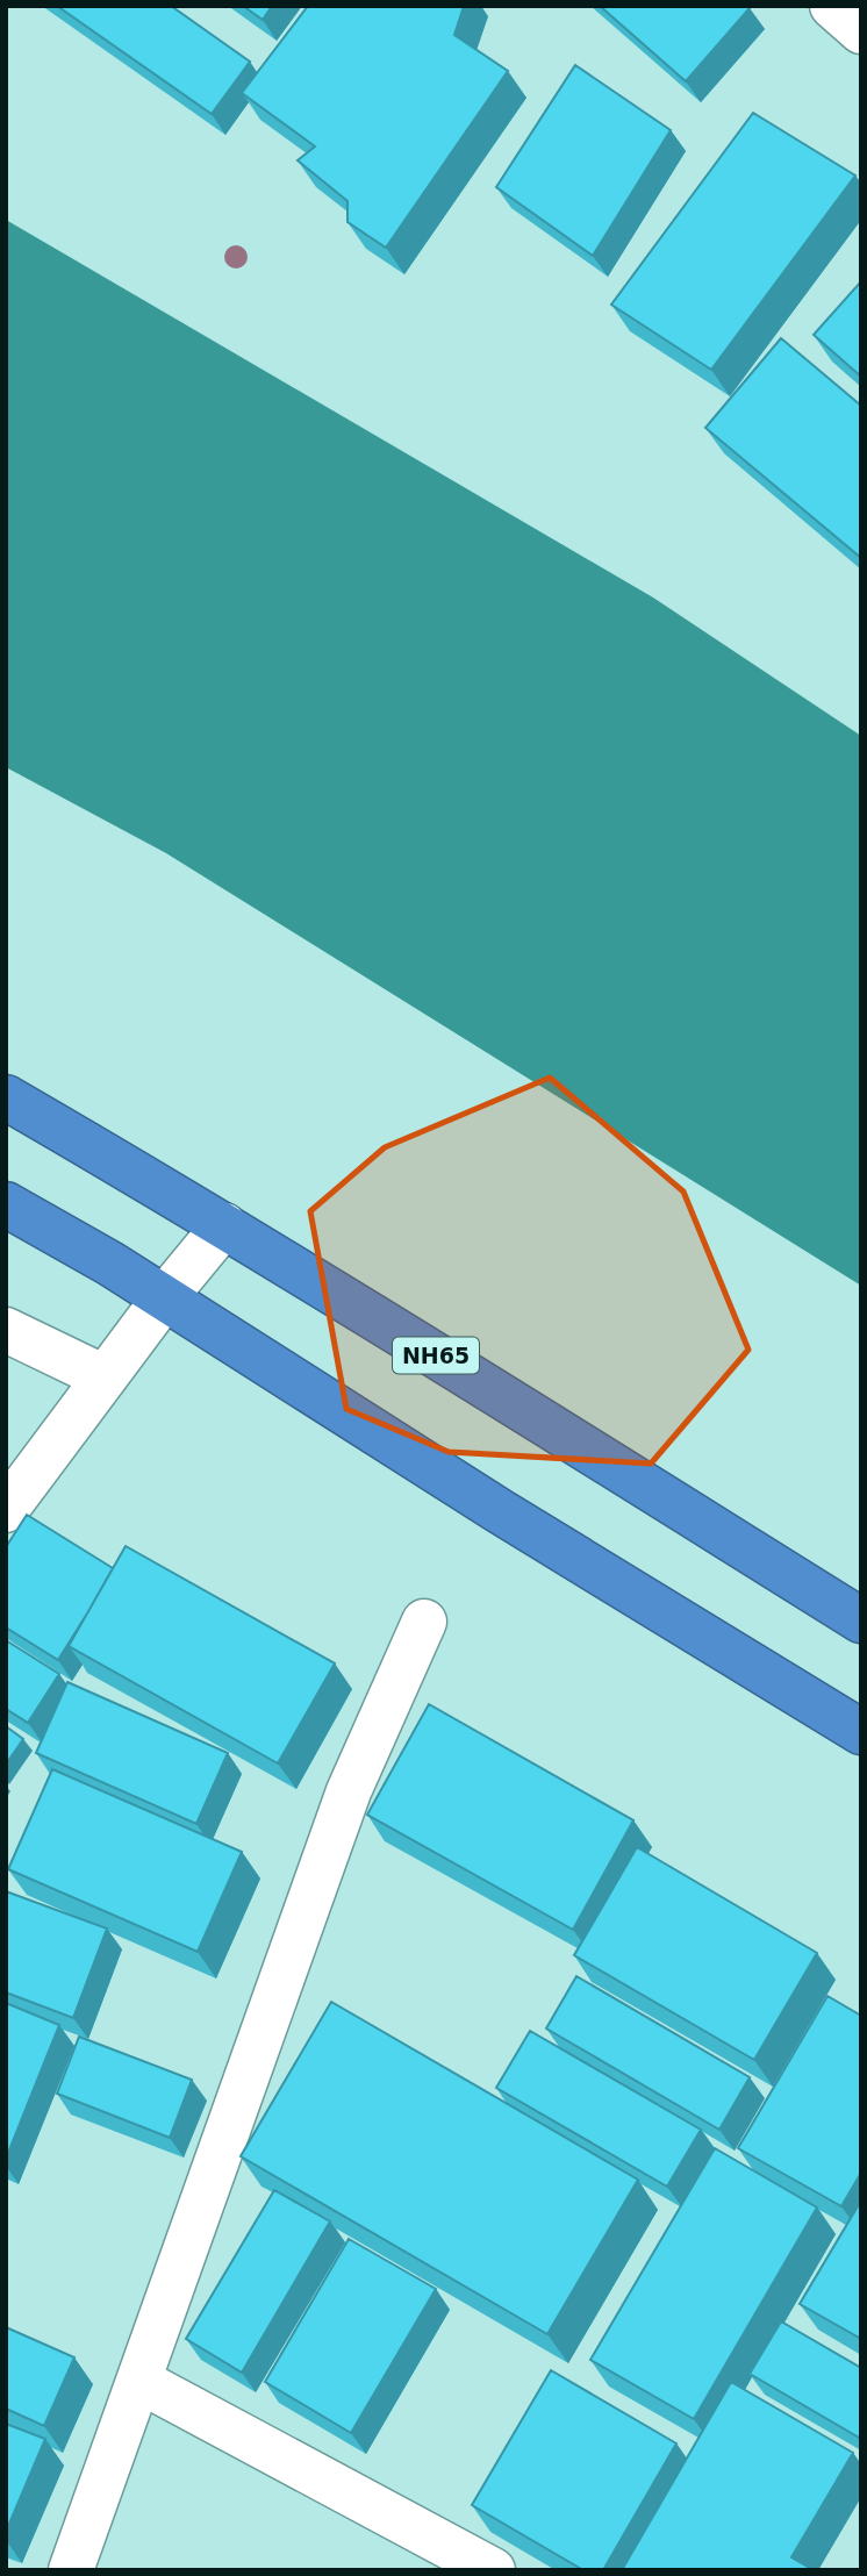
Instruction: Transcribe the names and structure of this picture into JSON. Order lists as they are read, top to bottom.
{
  "streets": {
    "highway": ["NH65"]
  }
}
